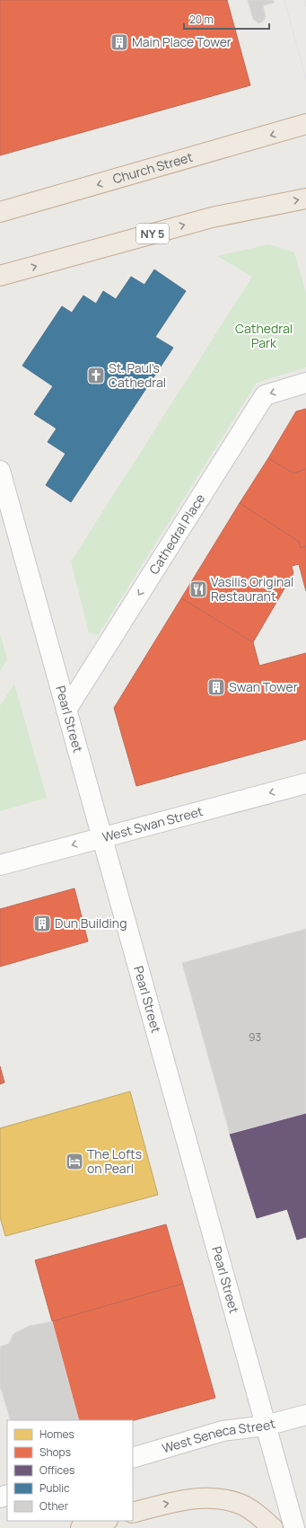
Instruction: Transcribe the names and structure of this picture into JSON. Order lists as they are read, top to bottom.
{
  "streets": {
    "highway": ["Church Street", "NY 5"],
    "street": [
      "Cathedral Place",
      "Pearl Street",
      "West Swan Street",
      "West Seneca Street"
    ]
  },
  "crossings": [
    ["Cathedral Place", "Pearl Street"],
    ["Pearl Street", "West Swan Street"],
    ["Pearl Street", "West Seneca Street"]
  ],
  "one_way": ["Cathedral Place", "West Swan Street"],
  "parks": ["Cathedral Park"],
  "places": {
    "building": ["Main Place Tower", "Swan Tower", "Dun Building"],
    "church": ["St. Paul's Cathedral"],
    "restaurant": ["Vasilis Original Restaurant"],
    "hotel": ["The Lofts on Pearl"]
  },
  "house_numbers": ["93"],
  "legend": [
    "Homes",
    "Shops",
    "Offices",
    "Public",
    "Other"
  ],
  "scale_bar": "20 m"
}
